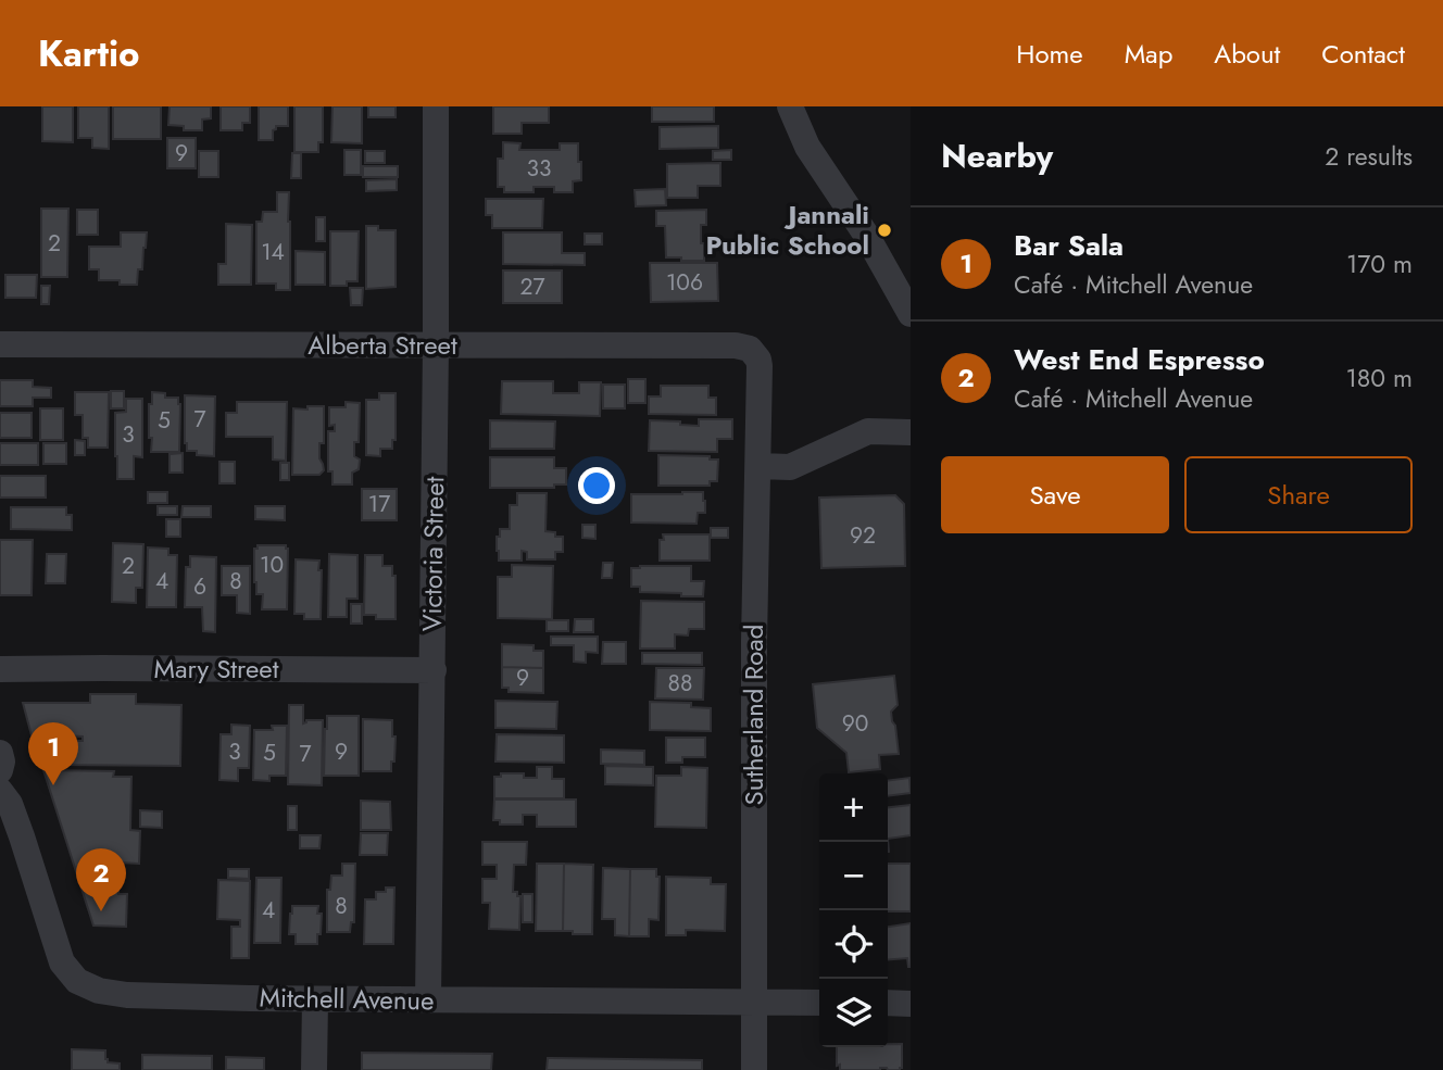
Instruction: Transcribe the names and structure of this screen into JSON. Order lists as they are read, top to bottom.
{
  "streets": {
    "street": [
      "Alberta Street",
      "Victoria Street",
      "Mary Street",
      "Sutherland Road",
      "Mitchell Avenue"
    ]
  },
  "crossings": [
    ["Alberta Street", "Victoria Street"],
    ["Alberta Street", "Sutherland Road"],
    ["Victoria Street", "Mary Street"],
    ["Victoria Street", "Mitchell Avenue"],
    ["Sutherland Road", "Mitchell Avenue"]
  ],
  "places": ["Jannali Public School"],
  "house_numbers": [
    "9",
    "33",
    "2",
    "14",
    "106",
    "27",
    "7",
    "5",
    "3",
    "17",
    "92",
    "10",
    "2",
    "4",
    "8",
    "6",
    "9",
    "88",
    "90",
    "3",
    "9",
    "5",
    "7",
    "8",
    "4"
  ],
  "page": {
    "header": "Kartio",
    "nav": [
      "Home",
      "Map",
      "About",
      "Contact"
    ],
    "heading": ["Nearby", "2 results"],
    "list": [
      {
        "mark": "1",
        "name": "Bar Sala",
        "note": "Café · Mitchell Avenue",
        "value": "170 m"
      },
      {
        "mark": "2",
        "name": "West End Espresso",
        "note": "Café · Mitchell Avenue",
        "value": "180 m"
      }
    ],
    "buttons": ["Save", "Share"],
    "pins": ["1", "2"],
    "map_buttons": ["+", "−"]
  }
}
